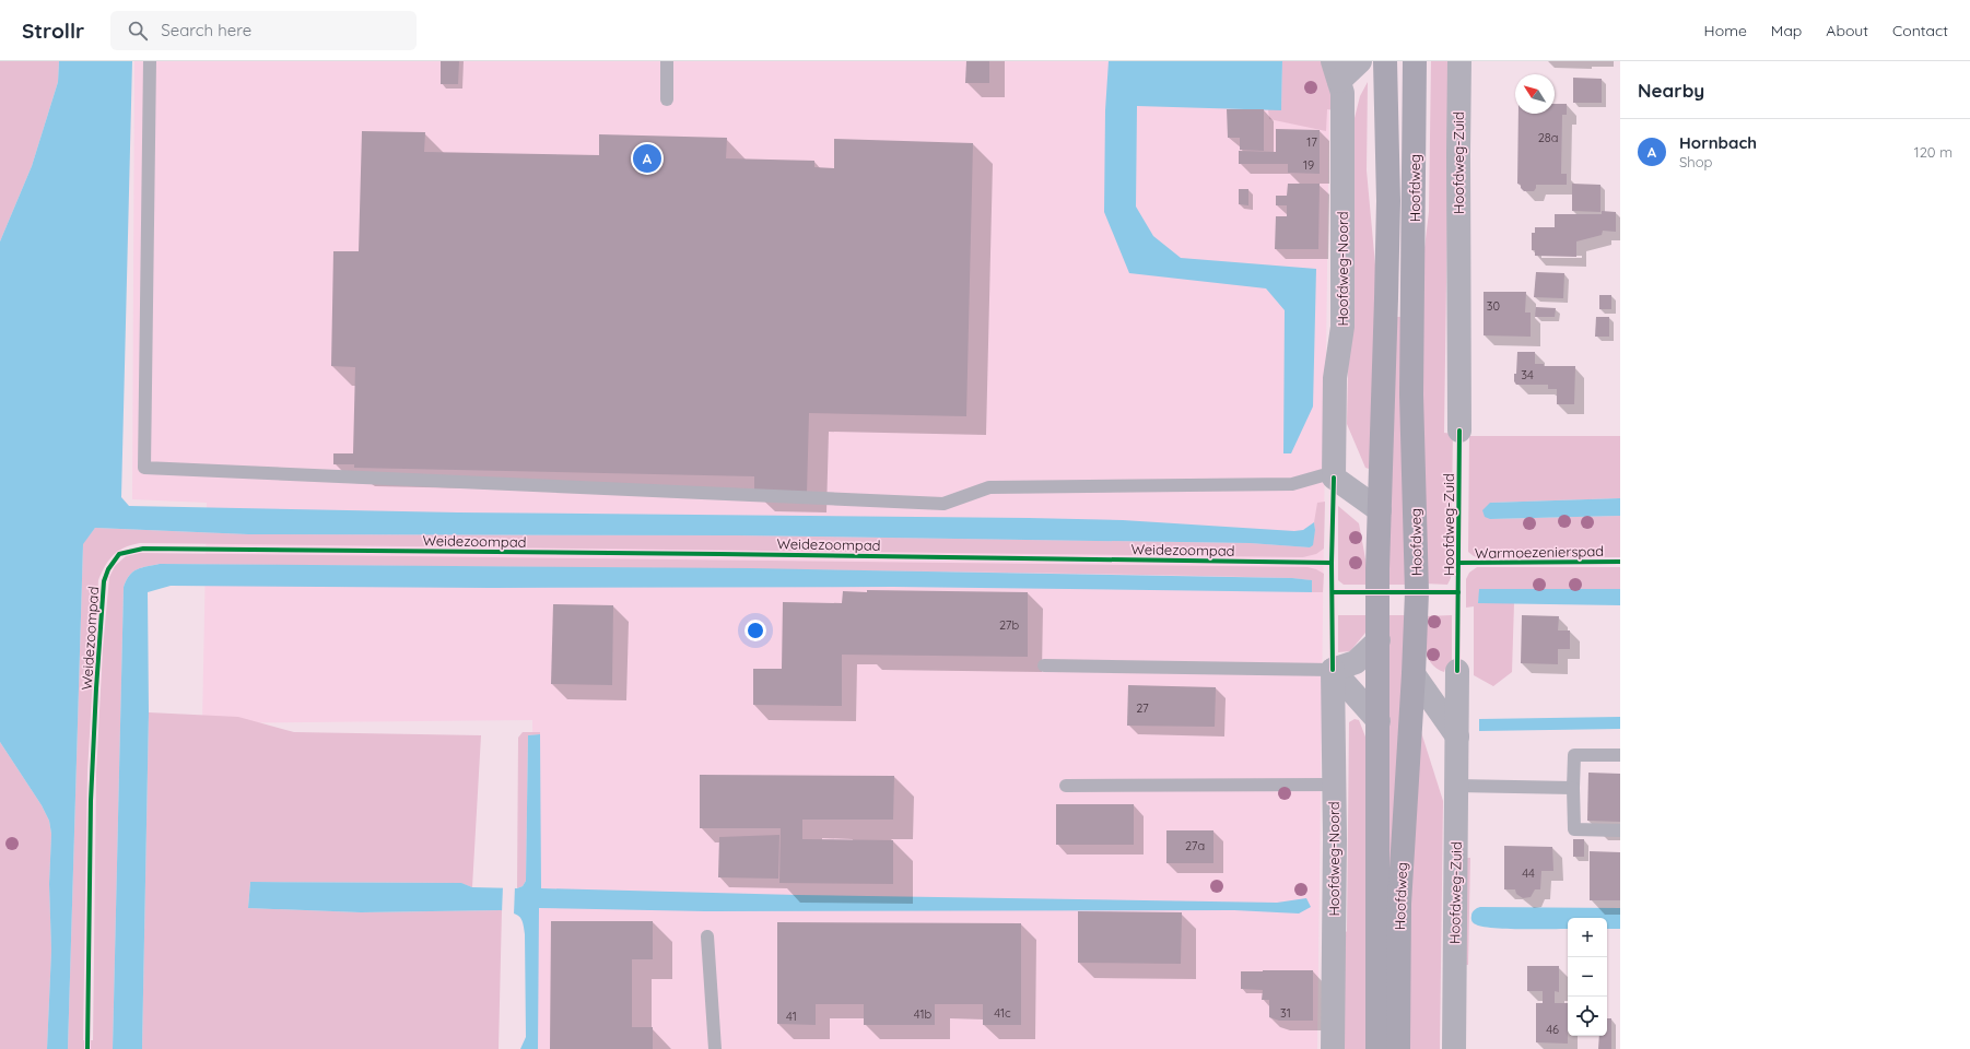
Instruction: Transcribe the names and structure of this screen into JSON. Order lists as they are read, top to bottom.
{
  "streets": {
    "main road": ["Hoofdweg"],
    "street": ["Hoofdweg-Zuid", "Hoofdweg-Noord"],
    "cycle path": ["Weidezoompad", "Warmoezenierspad"]
  },
  "house_numbers": [
    "28a",
    "17",
    "19",
    "30",
    "34",
    "27b",
    "27",
    "27a",
    "44",
    "41c",
    "31",
    "41b",
    "41",
    "46"
  ],
  "north": "top left",
  "page": {
    "header": "Strollr",
    "search": "Search here",
    "nav": [
      "Home",
      "Map",
      "About",
      "Contact"
    ],
    "heading": "Nearby",
    "list": [
      {
        "mark": "A",
        "name": "Hornbach",
        "note": "Shop",
        "value": "120 m"
      }
    ],
    "pins": "A",
    "map_buttons": ["+", "−"]
  }
}
